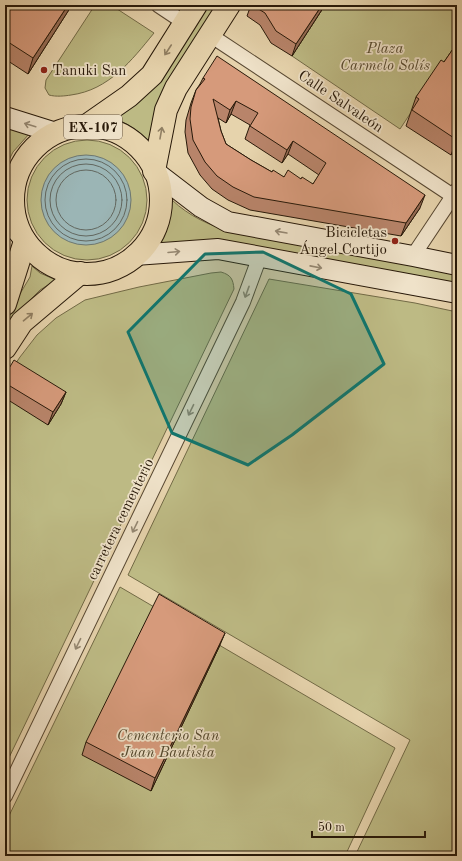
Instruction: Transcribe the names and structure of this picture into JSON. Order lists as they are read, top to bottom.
{
  "streets": {
    "main road": ["EX-107"],
    "street": ["Calle Salvaleón", "carretera cementerio"]
  },
  "crossings": [
    ["Calle Salvaleón", "EX-107"]
  ],
  "one_way": ["carretera cementerio"],
  "parks": ["Plaza Carmelo Solís", "Cementerio San Juan Bautista"],
  "places": ["Tanuki San", "Bicicletas Ángel Cortijo"],
  "scale_bar": "50 m"
}
